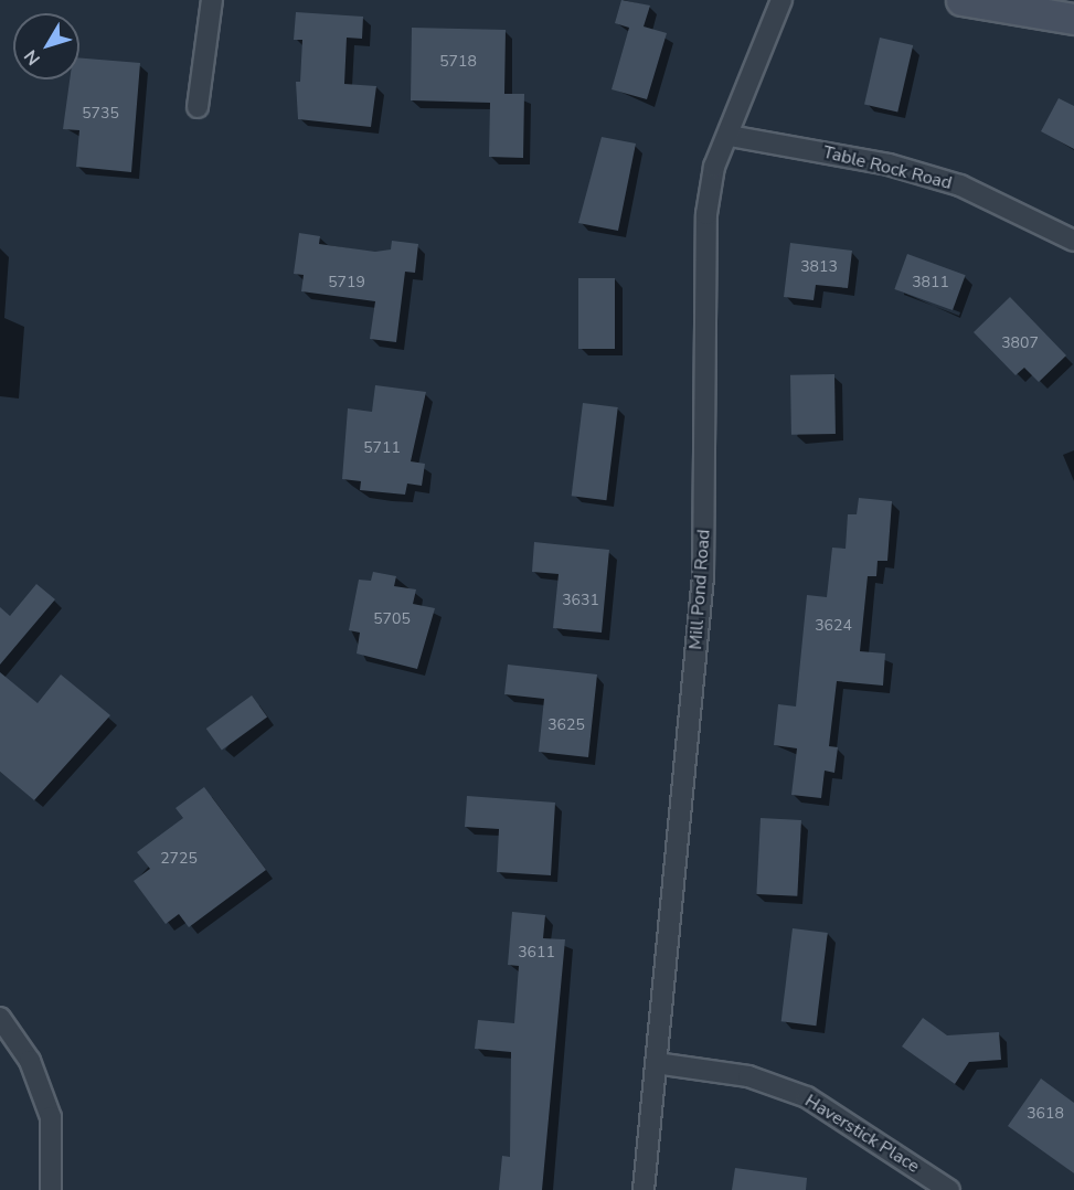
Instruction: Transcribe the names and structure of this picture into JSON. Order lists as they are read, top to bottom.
{
  "streets": {
    "street": ["Table Rock Road", "Mill Pond Road", "Haverstick Place"]
  },
  "crossings": [
    ["Table Rock Road", "Mill Pond Road"],
    ["Mill Pond Road", "Haverstick Place"]
  ],
  "house_numbers": [
    "5718",
    "5735",
    "3813",
    "5719",
    "3811",
    "3807",
    "5711",
    "3631",
    "5705",
    "3624",
    "3625",
    "2725",
    "3611",
    "3618"
  ],
  "north": "bottom left"
}
